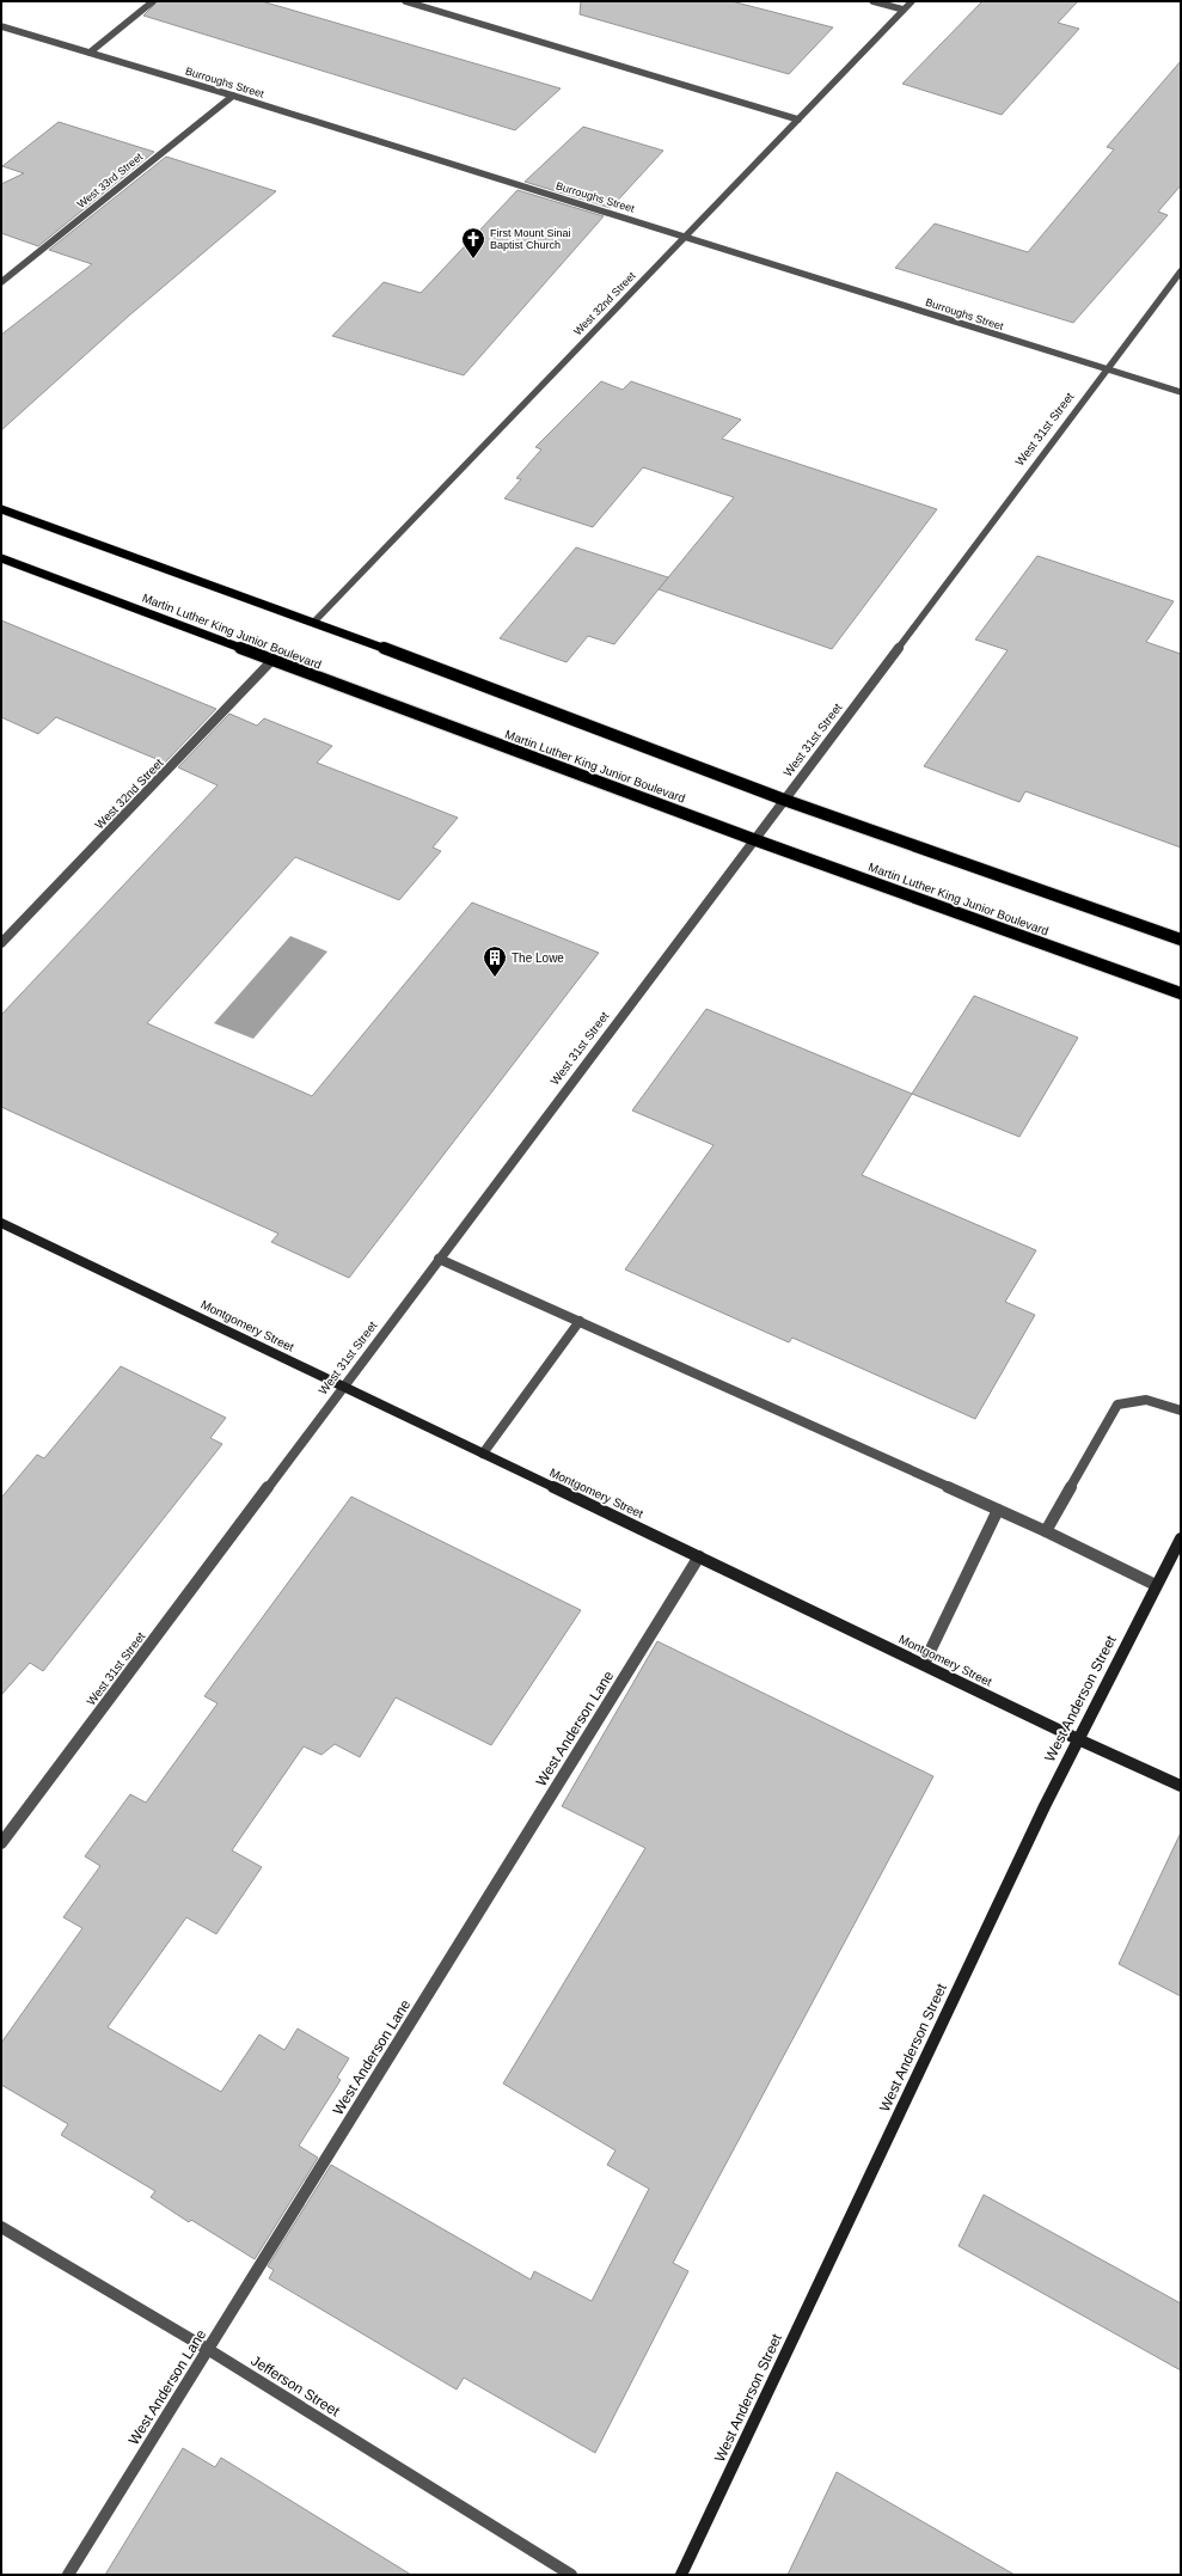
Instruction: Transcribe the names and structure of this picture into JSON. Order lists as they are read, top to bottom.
{
  "streets": {
    "main road": ["Martin Luther King Junior Boulevard", "Montgomery Street", "West Anderson Street"],
    "street": [
      "Burroughs Street",
      "West 33rd Street",
      "West 32nd Street",
      "West 31st Street",
      "West Anderson Lane",
      "Jefferson Street"
    ]
  },
  "crossings": [
    ["Burroughs Street", "West 33rd Street"],
    ["Burroughs Street", "West 32nd Street"],
    ["Burroughs Street", "West 31st Street"],
    ["West 32nd Street", "Martin Luther King Junior Boulevard"],
    ["West 31st Street", "Martin Luther King Junior Boulevard"],
    ["West 31st Street", "Montgomery Street"],
    ["Montgomery Street", "West Anderson Street"],
    ["Montgomery Street", "West Anderson Lane"],
    ["West Anderson Lane", "Jefferson Street"]
  ],
  "places": {
    "church": ["First Mount Sinai Baptist Church"],
    "building": ["The Lowe"]
  }
}
